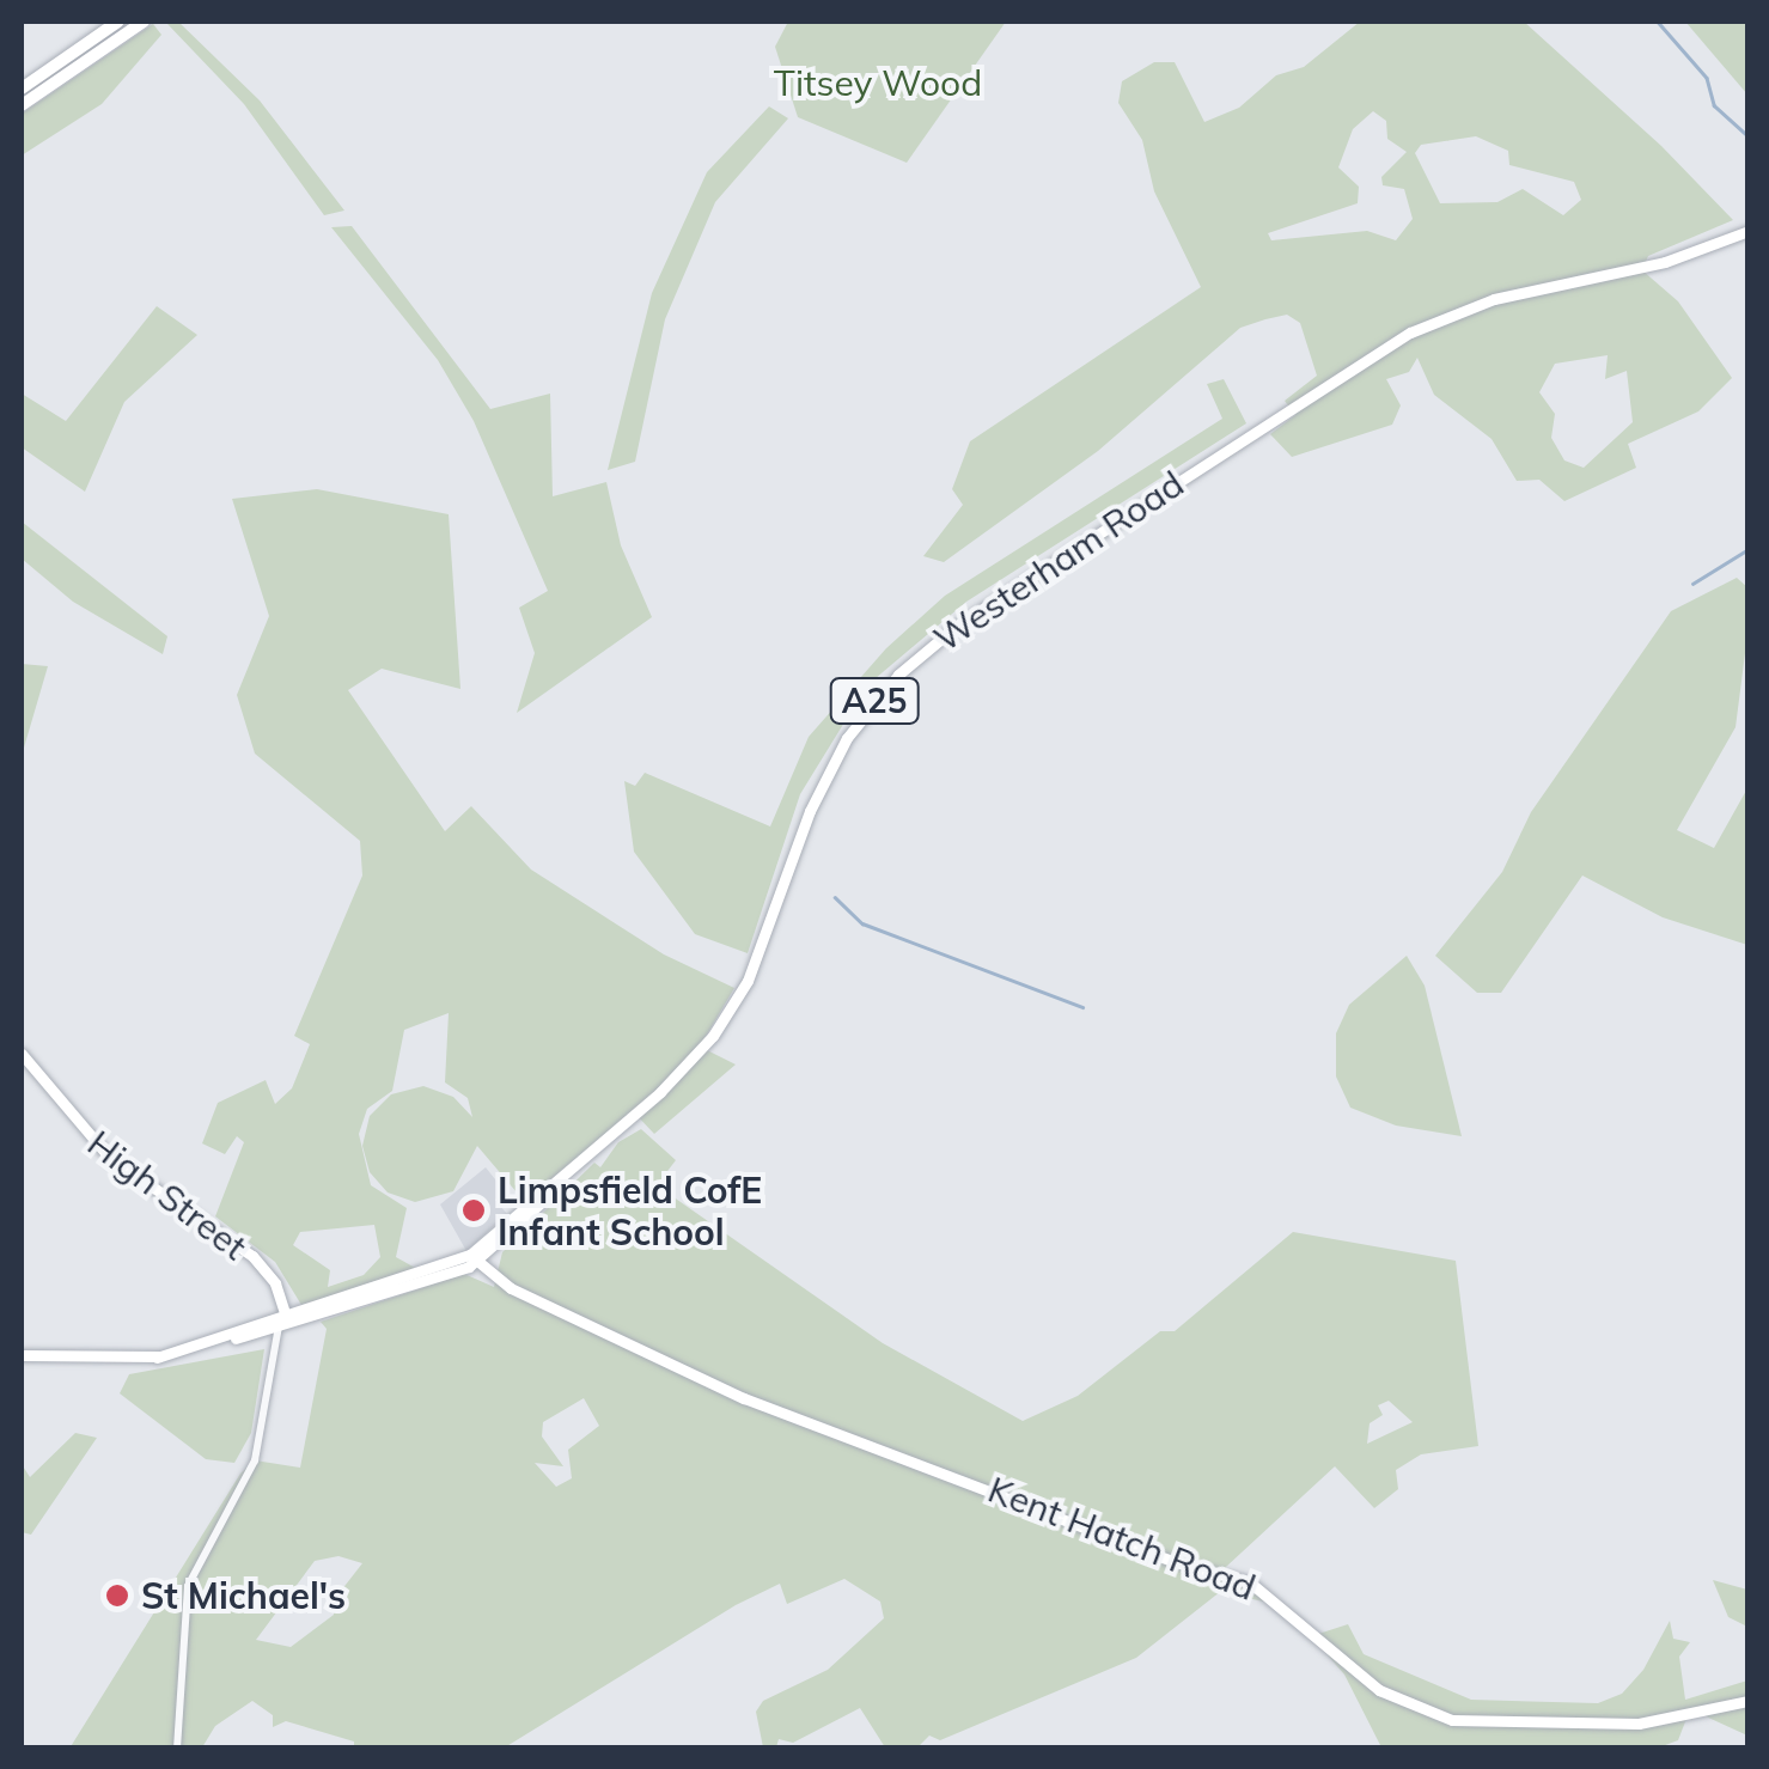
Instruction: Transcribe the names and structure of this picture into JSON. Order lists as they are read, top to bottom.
{
  "streets": {
    "main road": [
      "Westerham Road",
      "A25",
      "High Street",
      "Kent Hatch Road"
    ]
  },
  "crossings": [
    ["Westerham Road", "A25"],
    ["Westerham Road", "Kent Hatch Road"],
    ["A25", "High Street"],
    ["A25", "Kent Hatch Road"]
  ],
  "parks": ["Titsey Wood"],
  "places": ["Limpsfield CofE Infant School", "St Michael's"]
}
